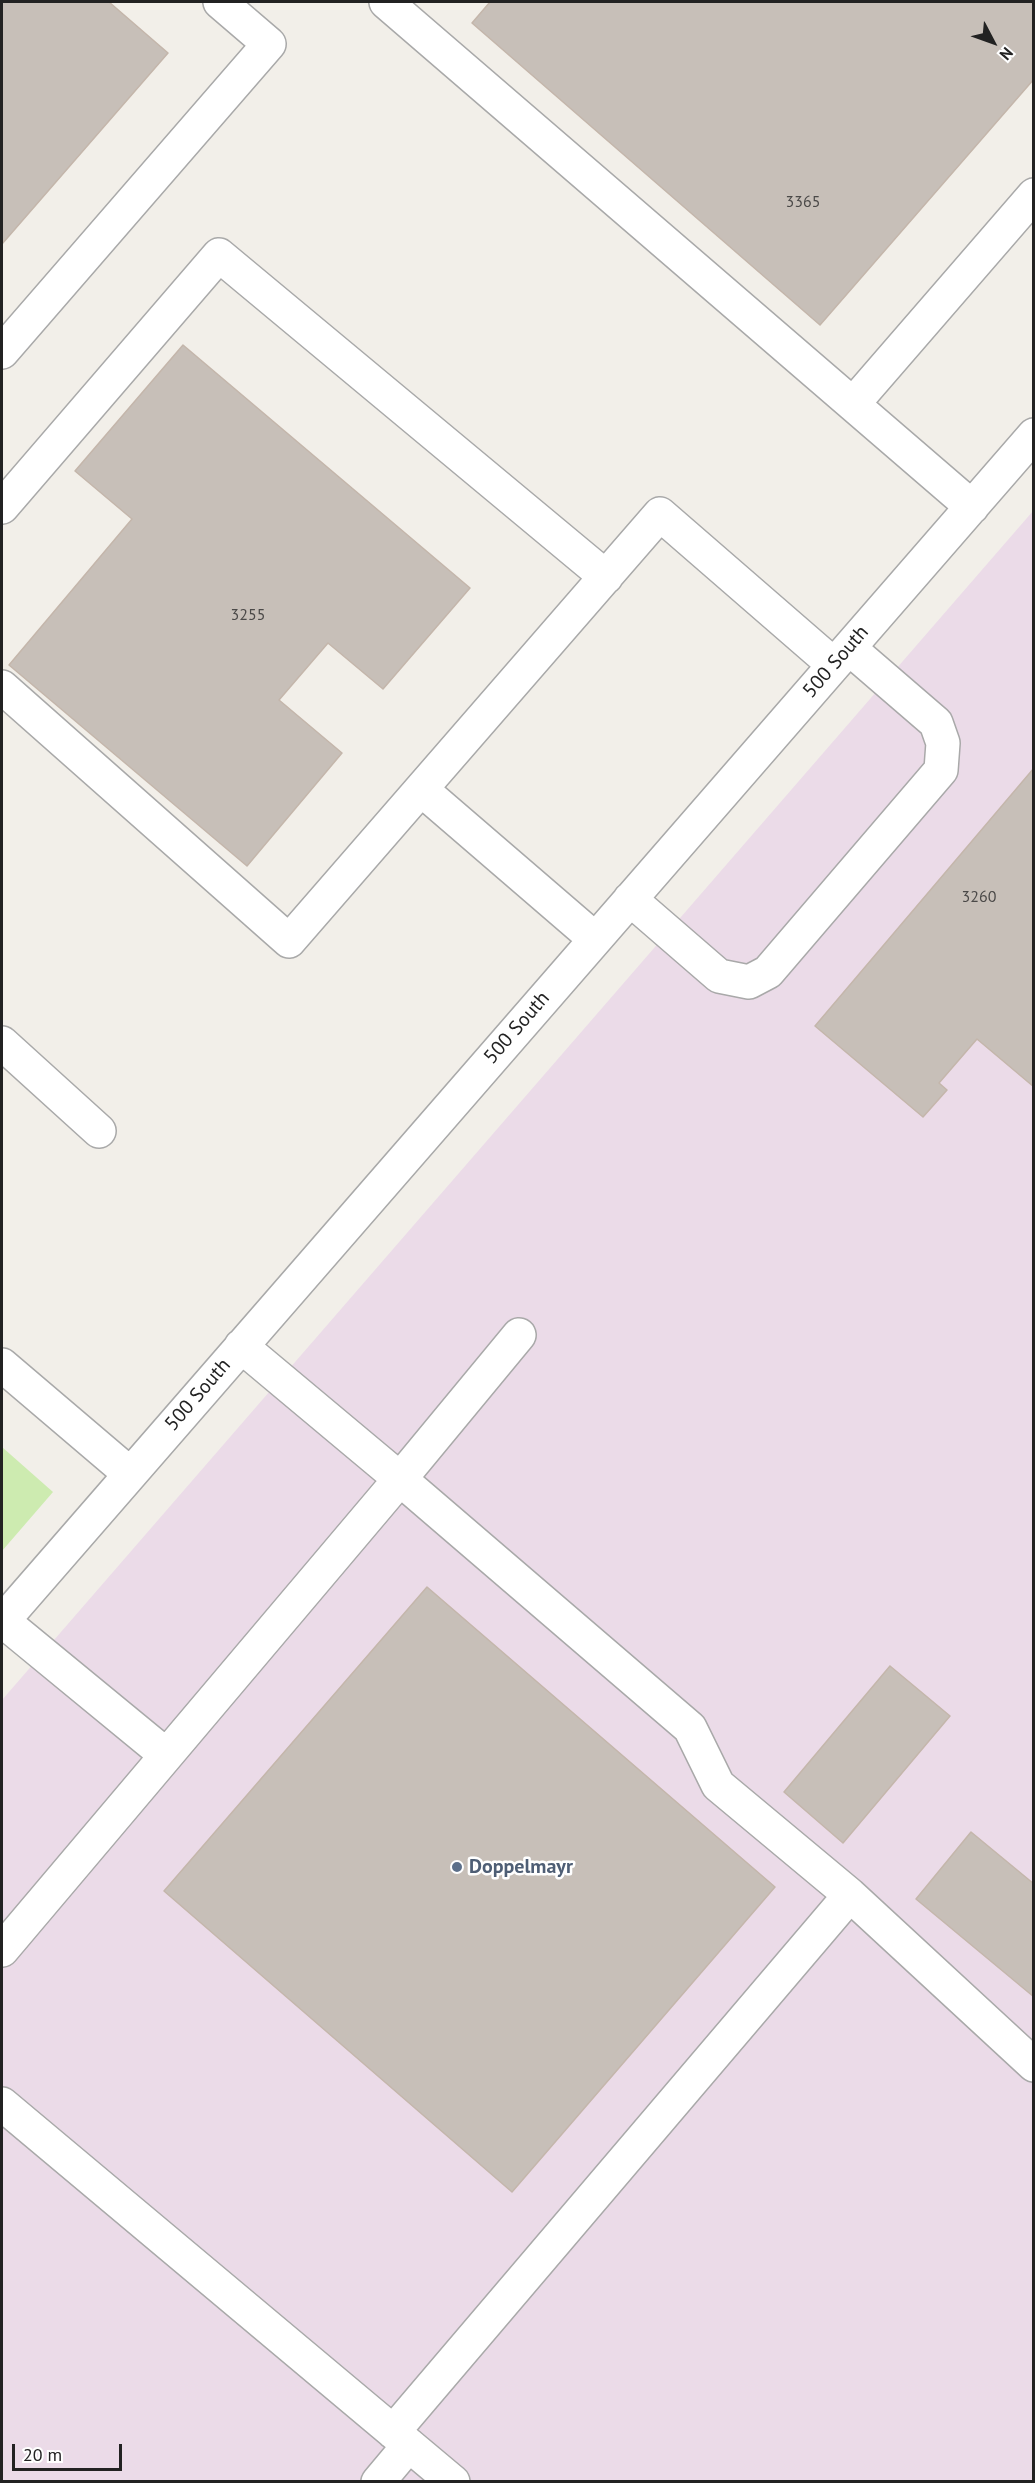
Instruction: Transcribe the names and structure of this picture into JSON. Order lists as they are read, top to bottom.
{
  "streets": {
    "street": ["500 South"]
  },
  "places": ["Doppelmayr"],
  "house_numbers": ["3365", "3255", "3260"],
  "scale_bar": "20 m",
  "north": "bottom right"
}
